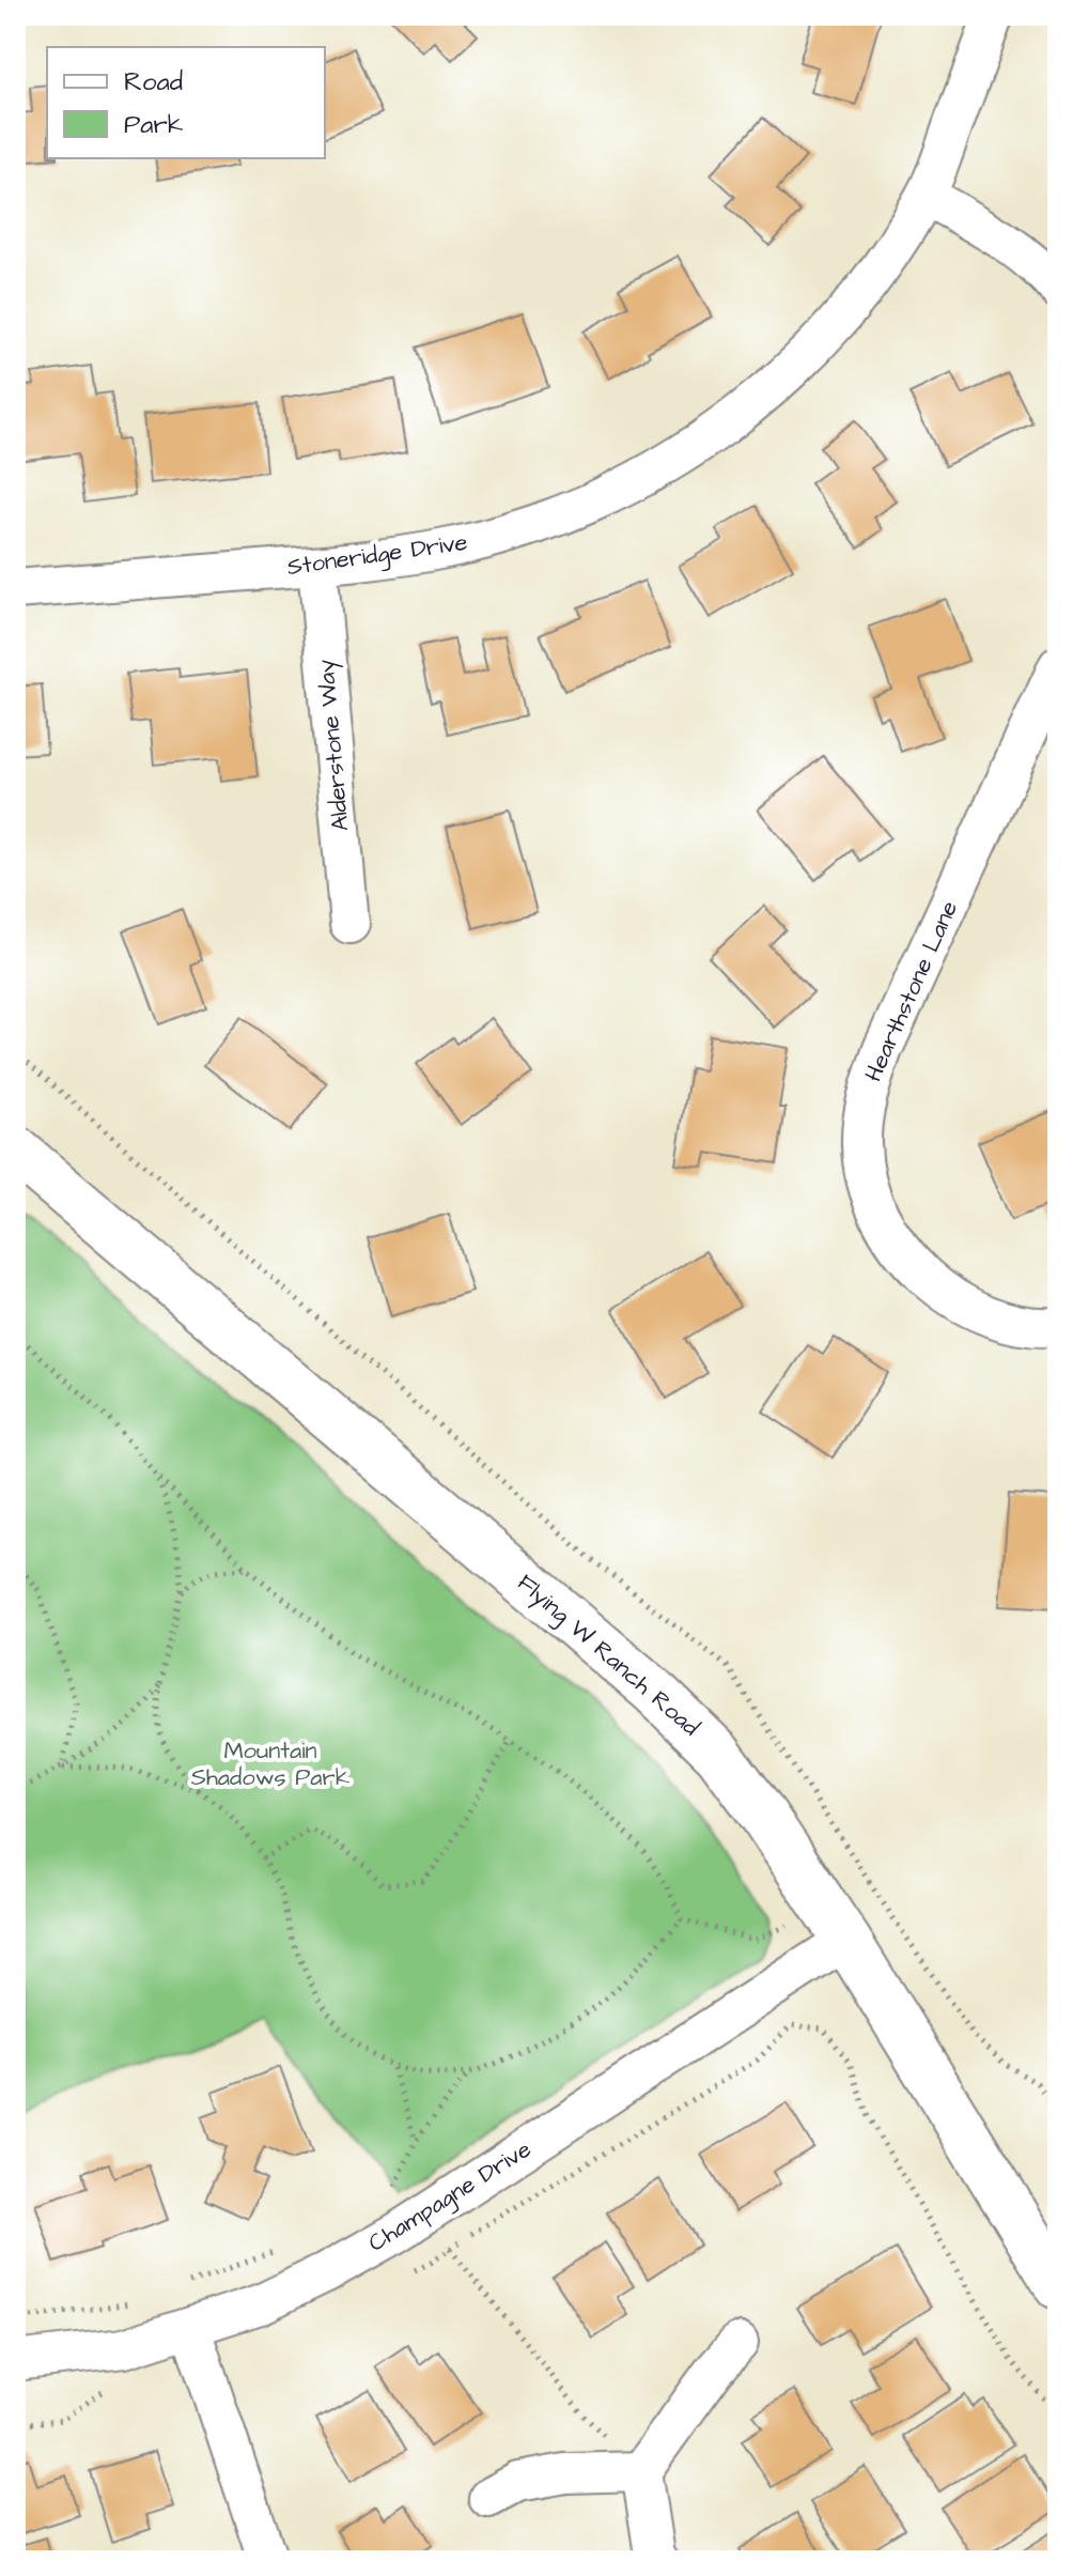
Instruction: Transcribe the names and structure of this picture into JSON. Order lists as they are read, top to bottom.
{
  "streets": {
    "street": [
      "Stoneridge Drive",
      "Alderstone Way",
      "Hearthstone Lane",
      "Flying W Ranch Road",
      "Champagne Drive"
    ]
  },
  "crossings": [
    ["Stoneridge Drive", "Alderstone Way"],
    ["Flying W Ranch Road", "Champagne Drive"]
  ],
  "parks": ["Mountain Shadows Park"],
  "legend": ["Road", "Park"]
}
